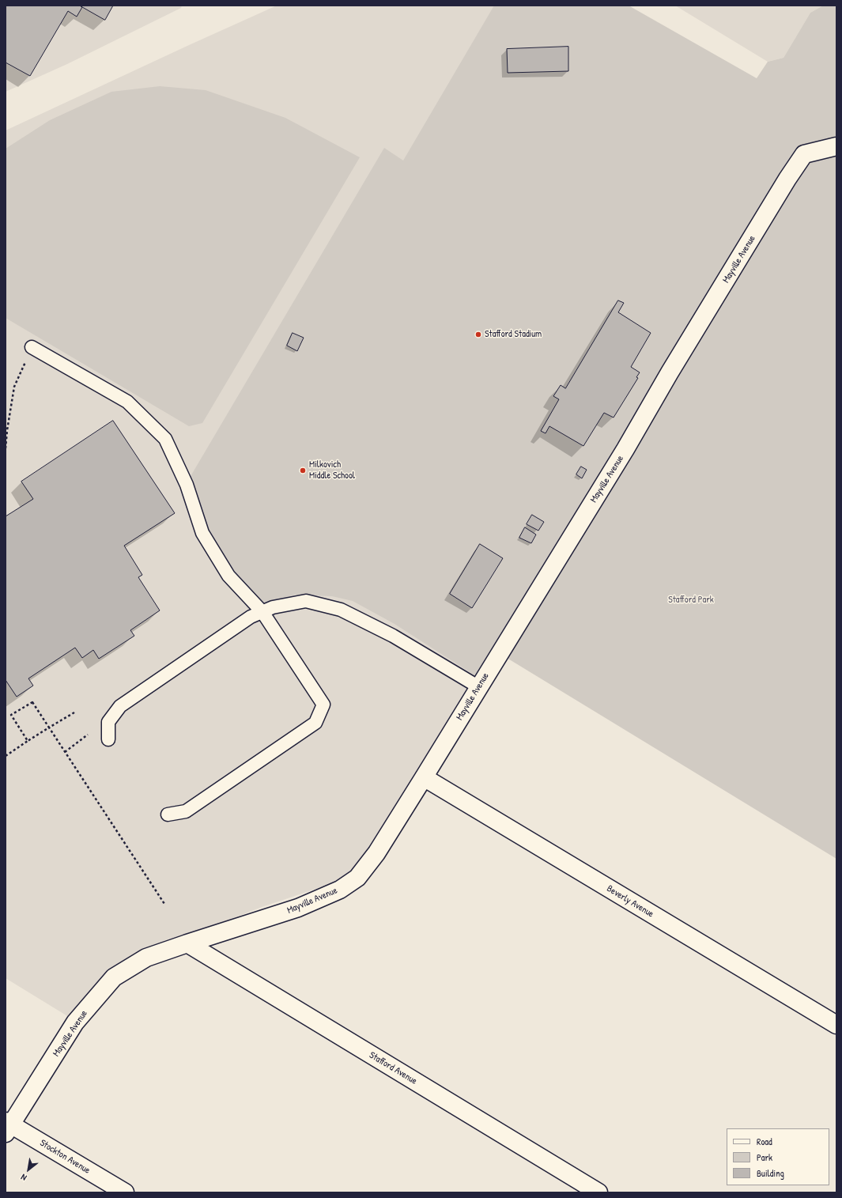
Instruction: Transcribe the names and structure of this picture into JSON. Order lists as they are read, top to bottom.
{
  "streets": {
    "street": [
      "Mayville Avenue",
      "Beverly Avenue",
      "Stafford Avenue",
      "Stockton Avenue"
    ]
  },
  "crossings": [
    ["Mayville Avenue", "Beverly Avenue"],
    ["Mayville Avenue", "Stafford Avenue"],
    ["Mayville Avenue", "Stockton Avenue"]
  ],
  "parks": ["Stafford Park"],
  "places": ["Stafford Stadium", "Milkovich Middle School"],
  "legend": ["Road", "Park", "Building"],
  "north": "bottom left"
}
